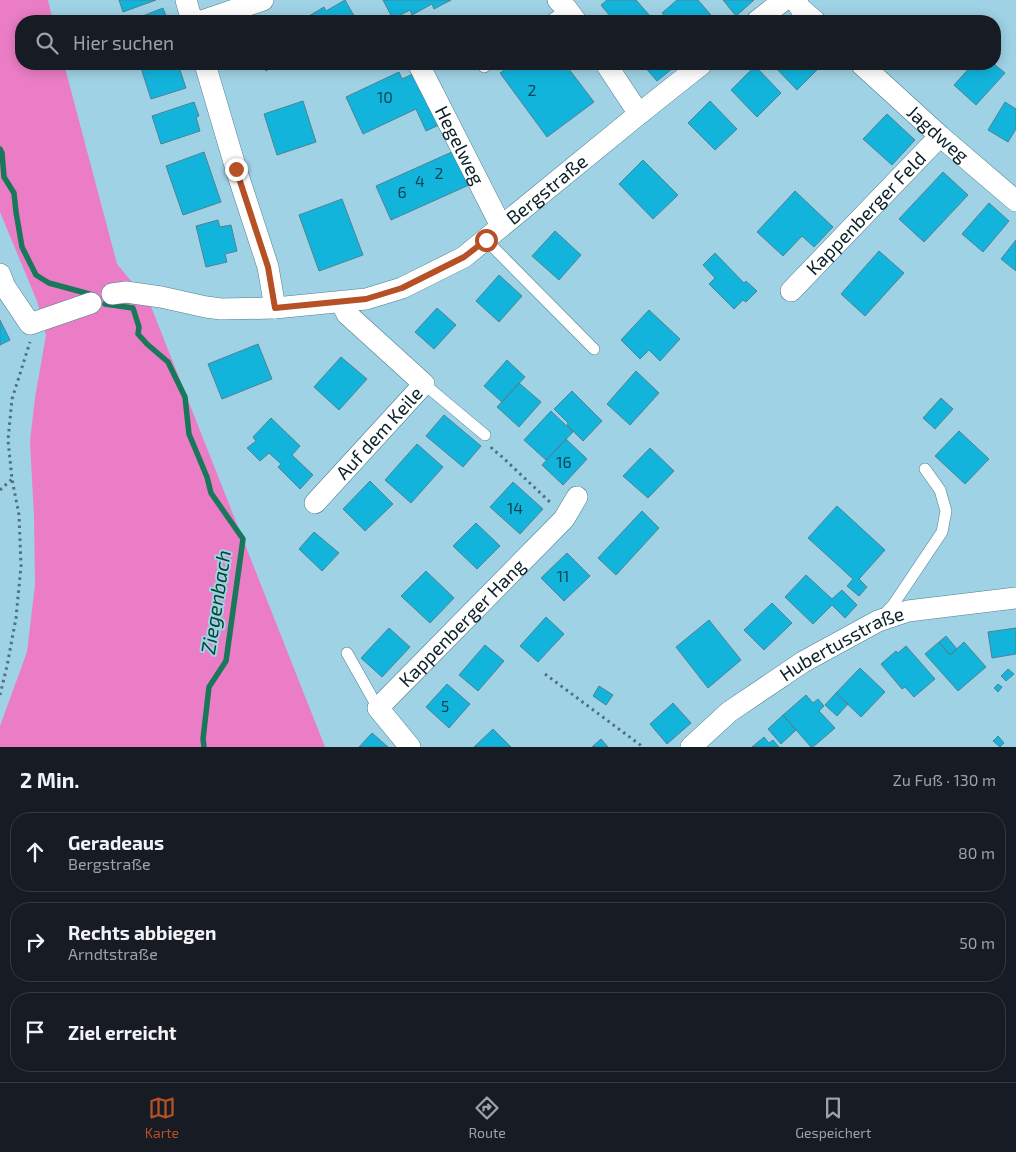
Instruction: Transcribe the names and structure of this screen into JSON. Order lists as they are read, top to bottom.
{
  "streets": {
    "street": [
      "Jagdweg",
      "Hegelweg",
      "Bergstraße",
      "Kappenberger Feld",
      "Auf dem Keile",
      "Kappenberger Hang",
      "Hubertusstraße"
    ]
  },
  "crossings": [
    ["Jagdweg", "Kappenberger Feld"],
    ["Hegelweg", "Bergstraße"],
    ["Bergstraße", "Auf dem Keile"]
  ],
  "water": ["Ziegenbach"],
  "house_numbers": [
    "2",
    "10",
    "2",
    "4",
    "6",
    "16",
    "14",
    "11",
    "5"
  ],
  "page": {
    "search": "Hier suchen",
    "heading": ["2 Min.", "Zu Fuß · 130 m"],
    "list": [
      ["Geradeaus", "Bergstraße", "80 m"],
      ["Rechts abbiegen", "Arndtstraße", "50 m"],
      "Ziel erreicht"
    ],
    "nav": ["Karte", "Route", "Gespeichert"]
  }
}
